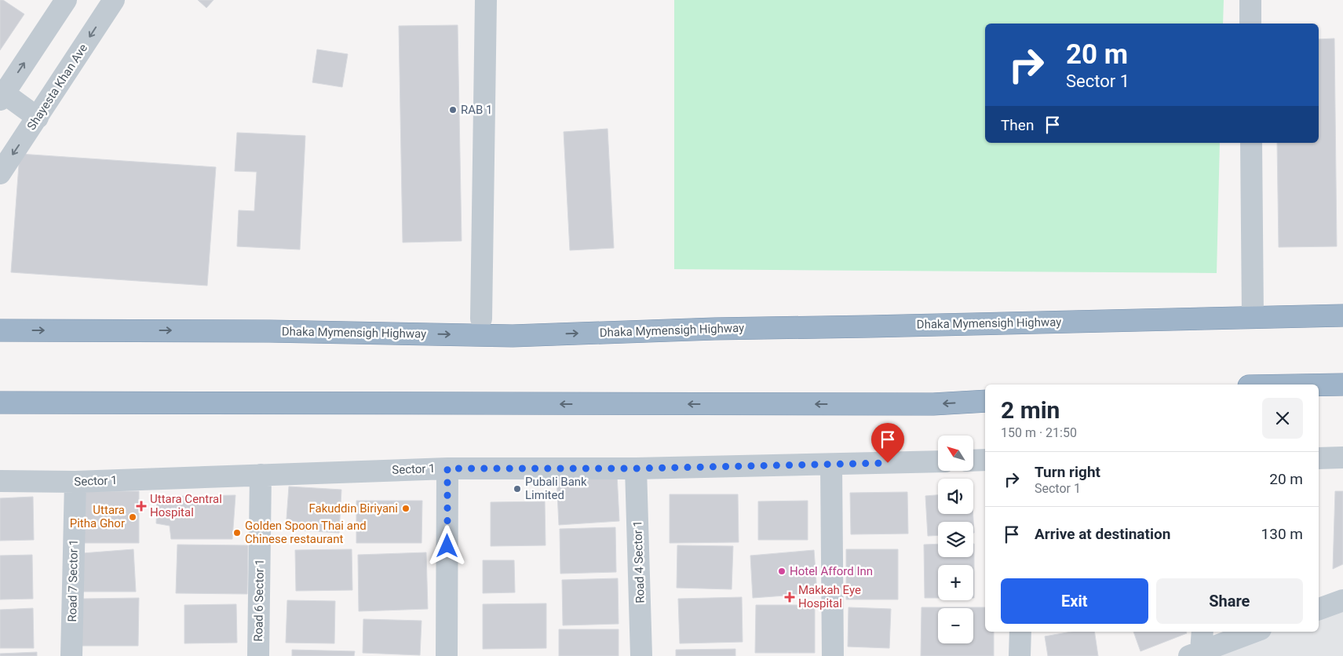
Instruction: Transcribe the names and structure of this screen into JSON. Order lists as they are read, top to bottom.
{
  "streets": {
    "highway": ["Dhaka Mymensigh Highway"],
    "street": [
      "Shayesta Khan Ave",
      "Sector 1",
      "Road 4 Sector 1",
      "Road 7 Sector 1",
      "Road 6 Sector 1"
    ]
  },
  "crossings": [
    ["Sector 1", "Road 4 Sector 1"],
    ["Sector 1", "Road 7 Sector 1"],
    ["Sector 1", "Road 6 Sector 1"]
  ],
  "places": {
    "other": [
      "RAB 1",
      "Pubali Bank Limited",
      "Fakuddin Biriyani",
      "Uttara Pitha Ghor",
      "Golden Spoon Thai and Chinese restaurant",
      "Hotel Afford Inn"
    ],
    "health": ["Uttara Central Hospital", "Makkah Eye Hospital"]
  },
  "north": "top left",
  "page": {
    "turn": ["20 m", "Sector 1"],
    "then": "Then",
    "heading": ["2 min", "150 m · 21:50"],
    "map_buttons": ["+", "−"],
    "list": [
      {
        "name": "Turn right",
        "note": "Sector 1",
        "value": "20 m"
      },
      {
        "name": "Arrive at destination",
        "value": "130 m"
      }
    ],
    "buttons": ["Exit", "Share"]
  }
}
